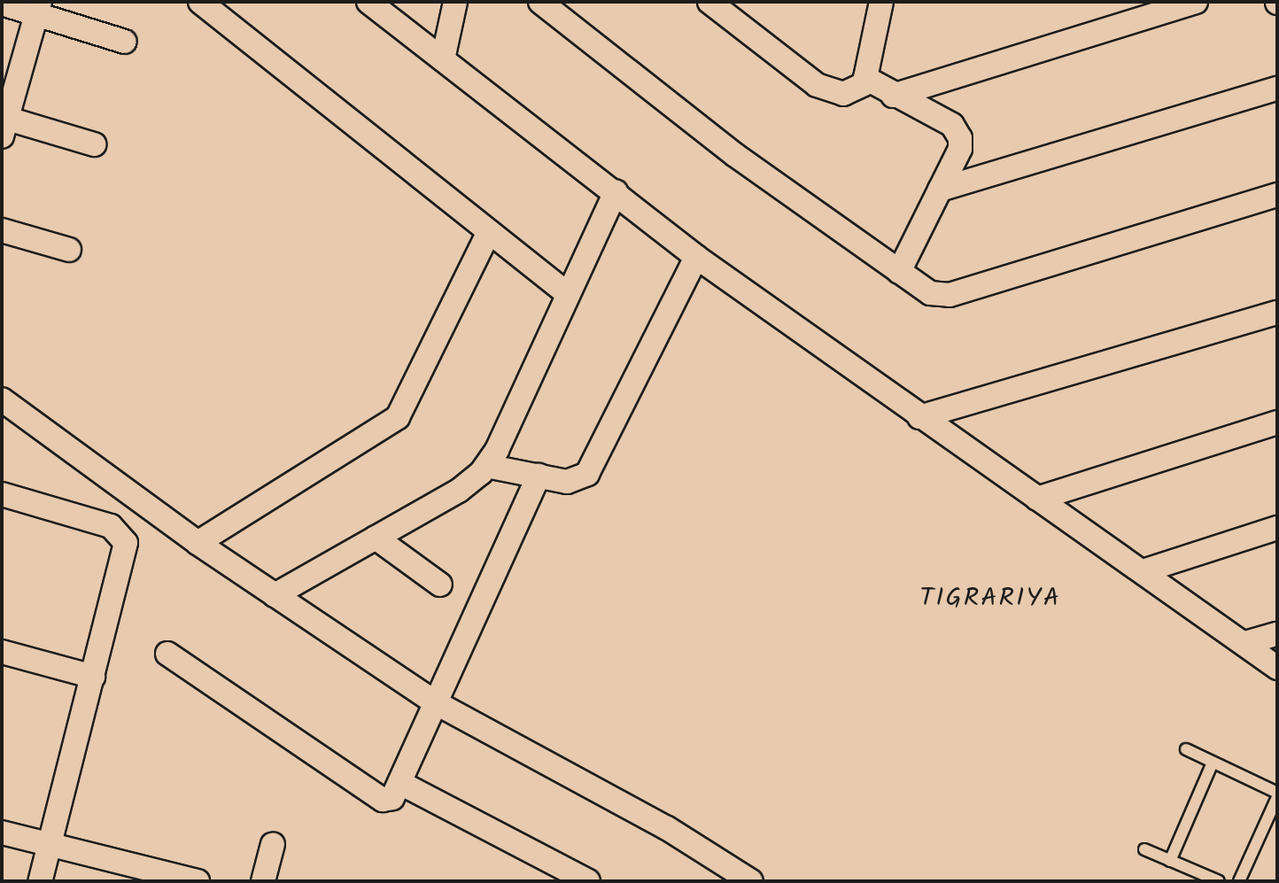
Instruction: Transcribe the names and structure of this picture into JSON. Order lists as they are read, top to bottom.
{
  "districts": ["TIGRARIYA"]
}
